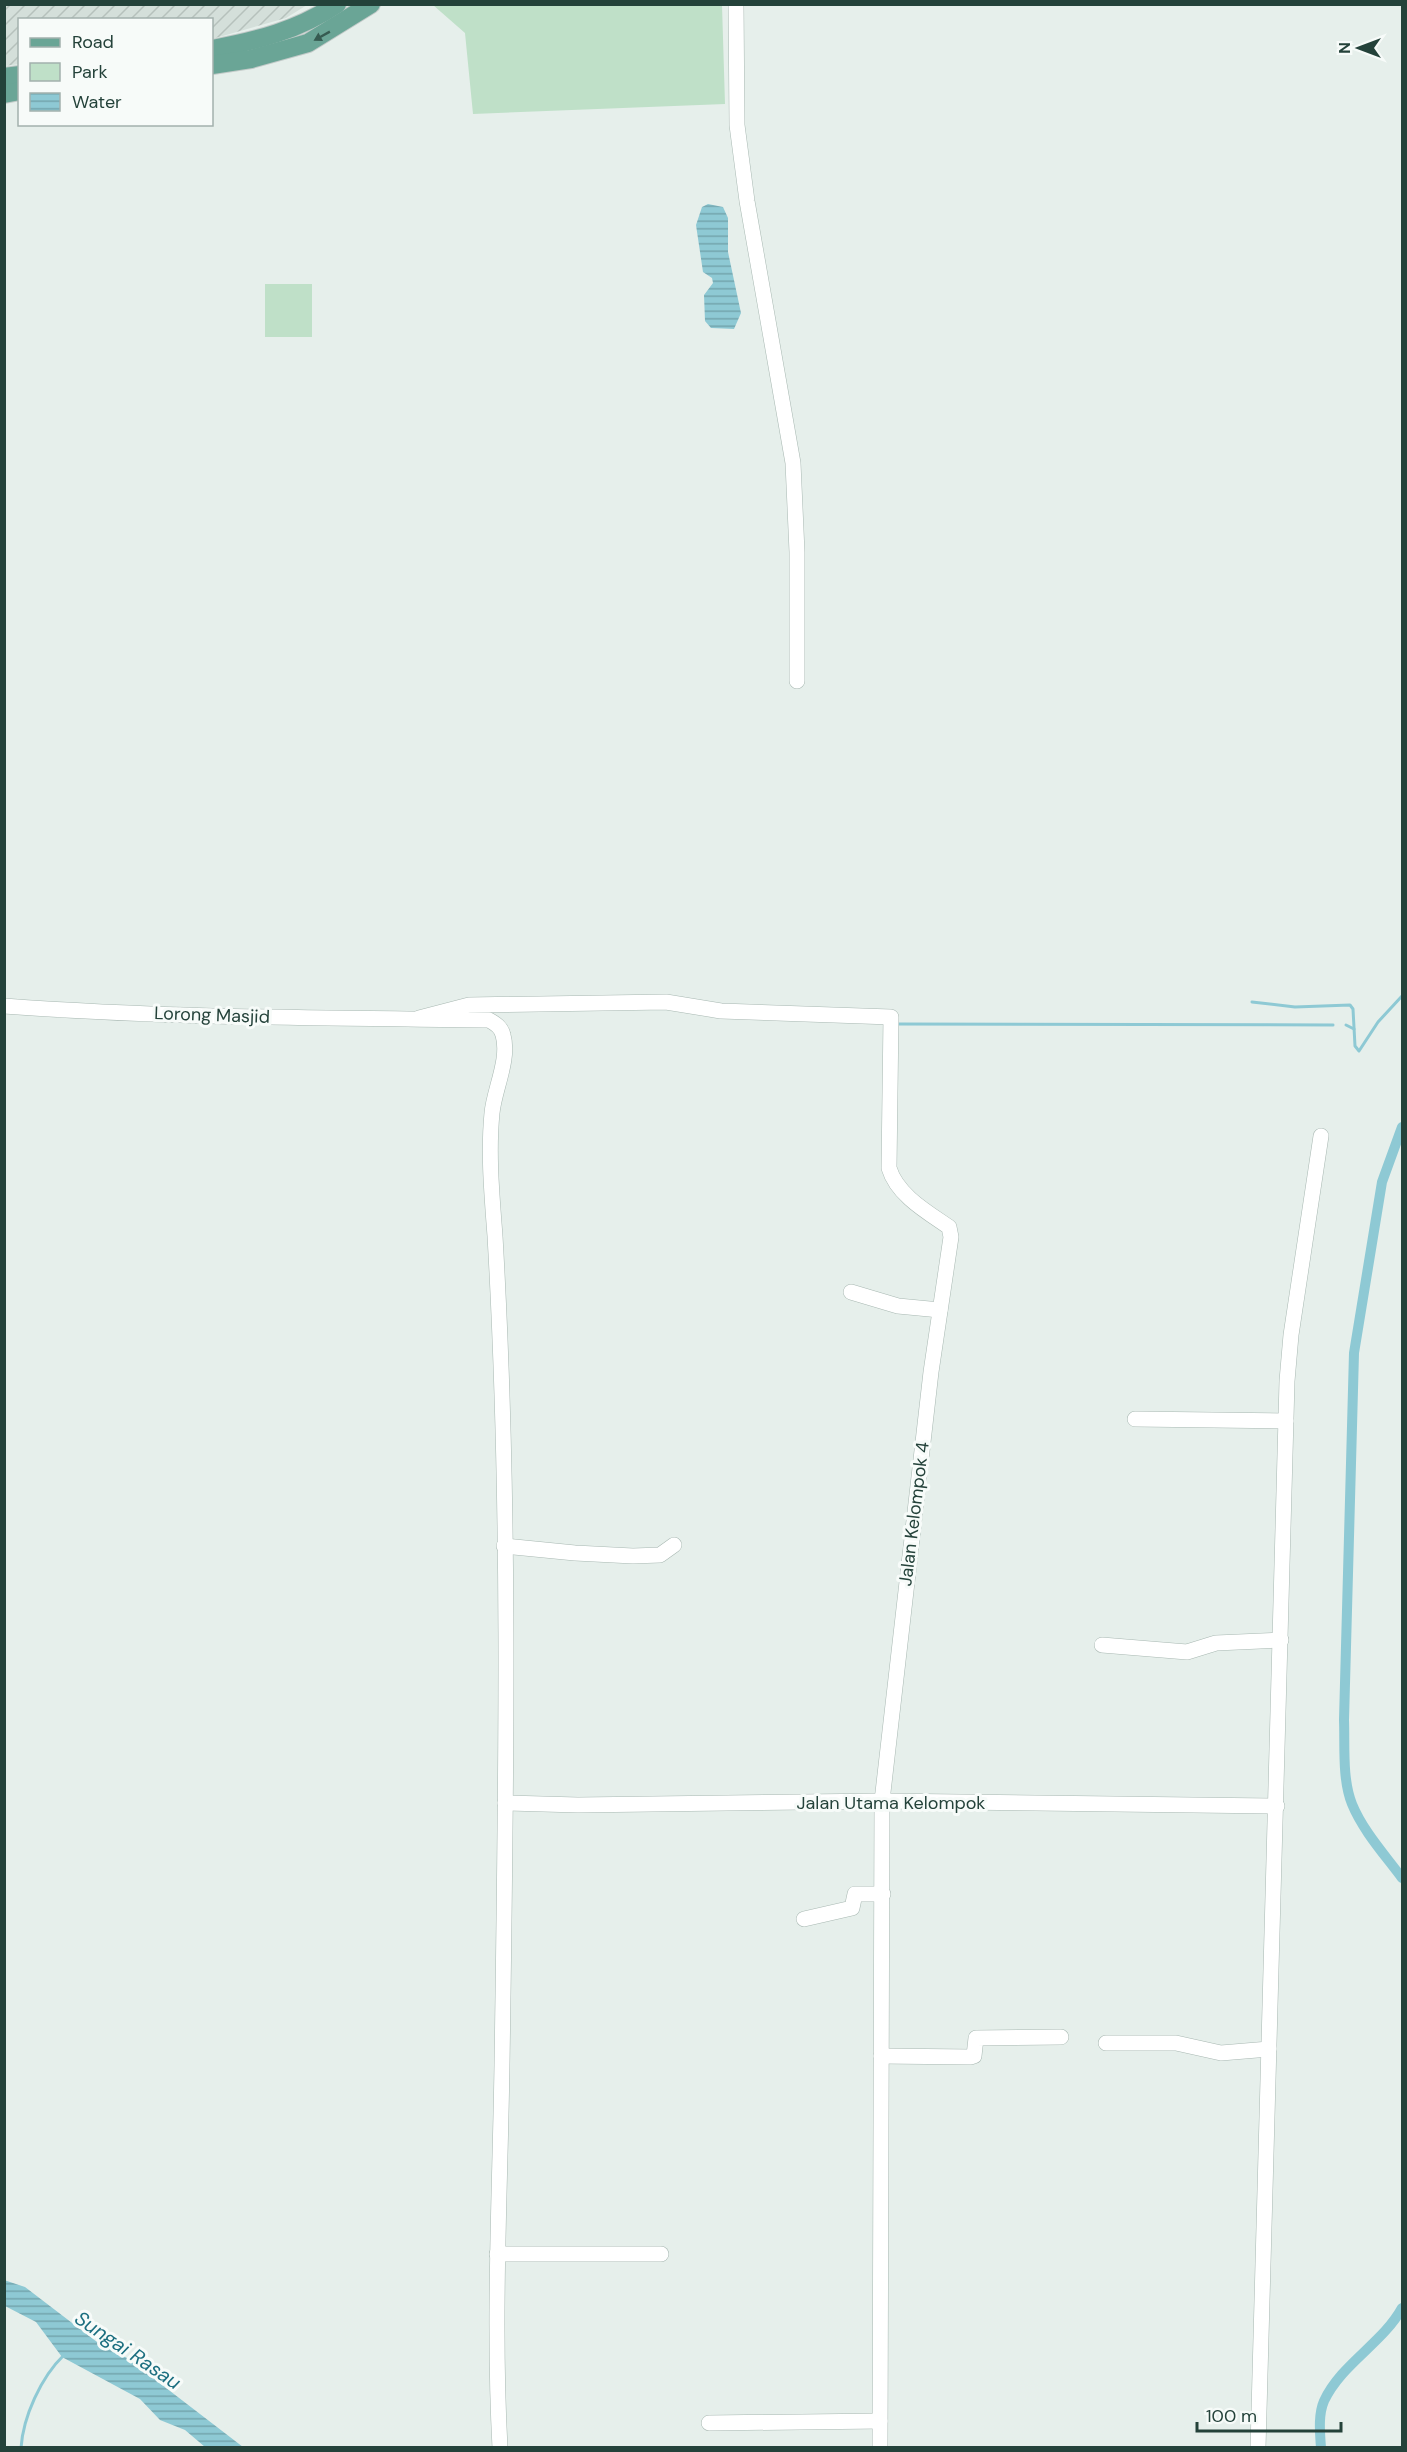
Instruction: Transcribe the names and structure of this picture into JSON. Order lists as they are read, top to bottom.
{
  "streets": {
    "street": ["Lorong Masjid", "Jalan Kelompok 4", "Jalan Utama Kelompok"]
  },
  "crossings": [
    ["Lorong Masjid", "Jalan Kelompok 4"],
    ["Jalan Kelompok 4", "Jalan Utama Kelompok"]
  ],
  "water": ["Sungai Rasau"],
  "legend": ["Road", "Park", "Water"],
  "scale_bar": "100 m",
  "north": "left"
}
